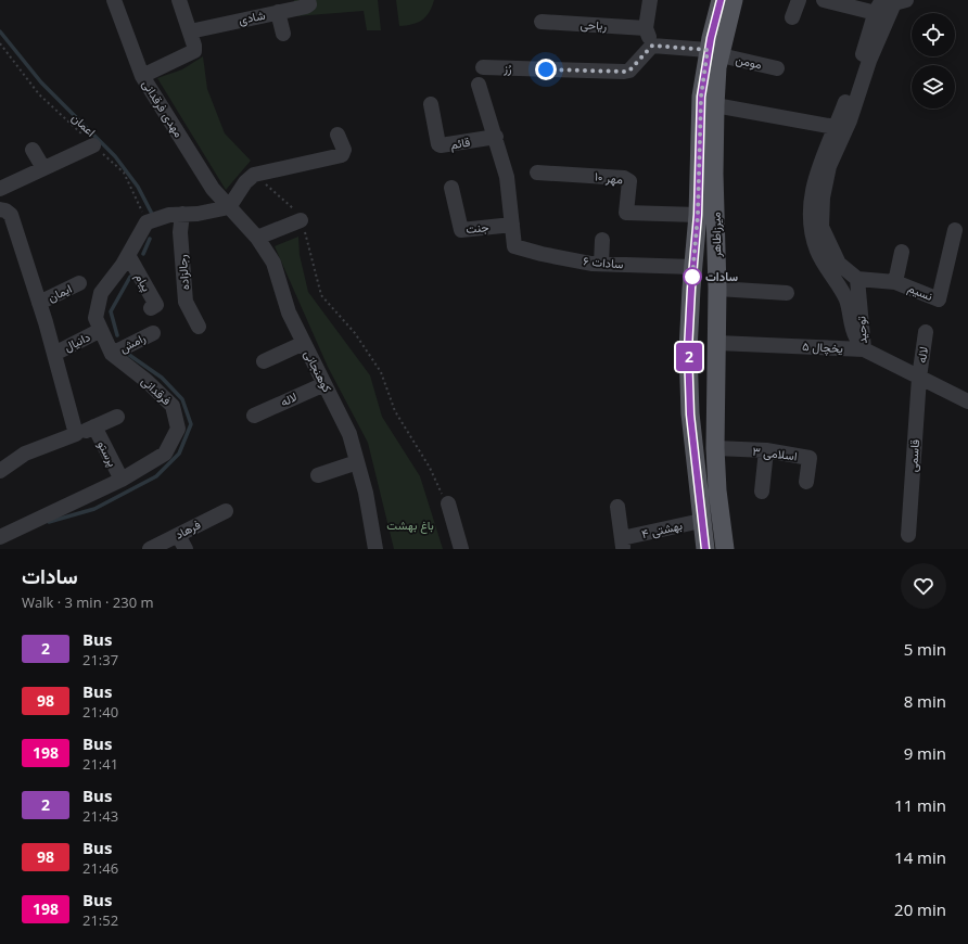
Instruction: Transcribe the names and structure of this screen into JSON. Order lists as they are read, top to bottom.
{
  "streets": {
    "main road": ["میرزاطاهر"],
    "street": [
      "شادی",
      "ریاحی",
      "مومن",
      "رُز",
      "مهدی فرقدانی",
      "قائم",
      "مهر ۱۰",
      "جنت",
      "سادات ۶",
      "رجالزاده",
      "پیام",
      "نسیم",
      "ایمان",
      "توحید",
      "دانیال",
      "رامش",
      "یخچال ۵",
      "لاله",
      "کوهنجانی",
      "فرقدانی",
      "پرستو",
      "اسلامی ۳",
      "قاسمی",
      "فرهاد",
      "بهشتی ۴"
    ],
    "path": ["اعمان"]
  },
  "crossings": [
    ["مومن", "رُز"],
    ["مومن", "میرزاطاهر"],
    ["مهدی فرقدانی", "کوهنجانی"],
    ["اعمان", "فرقدانی"],
    ["مهر ۱۰", "میرزاطاهر"],
    ["جنت", "سادات ۶"],
    ["میرزاطاهر", "سادات ۶"],
    ["میرزاطاهر", "یخچال ۵"],
    ["میرزاطاهر", "اسلامی ۳"],
    ["میرزاطاهر", "بهشتی ۴"],
    ["پیام", "فرقدانی"],
    ["نسیم", "توحید"],
    ["توحید", "یخچال ۵"],
    ["دانیال", "فرقدانی"],
    ["رامش", "فرقدانی"],
    ["یخچال ۵", "لاله"],
    ["یخچال ۵", "قاسمی"],
    ["لاله", "کوهنجانی"],
    ["لاله", "قاسمی"],
    ["فرقدانی", "پرستو"]
  ],
  "parks": ["باغ بهشت"],
  "places": ["سادات"],
  "lines": ["bus line 2"],
  "page": {
    "on_map": "2",
    "heading": ["سادات", "Walk · 3 min · 230 m"],
    "list": [
      {
        "mark": "2",
        "name": "Bus",
        "note": "21:37",
        "value": "5 min"
      },
      {
        "mark": "98",
        "name": "Bus",
        "note": "21:40",
        "value": "8 min"
      },
      {
        "mark": "198",
        "name": "Bus",
        "note": "21:41",
        "value": "9 min"
      },
      {
        "mark": "2",
        "name": "Bus",
        "note": "21:43",
        "value": "11 min"
      },
      {
        "mark": "98",
        "name": "Bus",
        "note": "21:46",
        "value": "14 min"
      },
      {
        "mark": "198",
        "name": "Bus",
        "note": "21:52",
        "value": "20 min"
      }
    ]
  }
}
